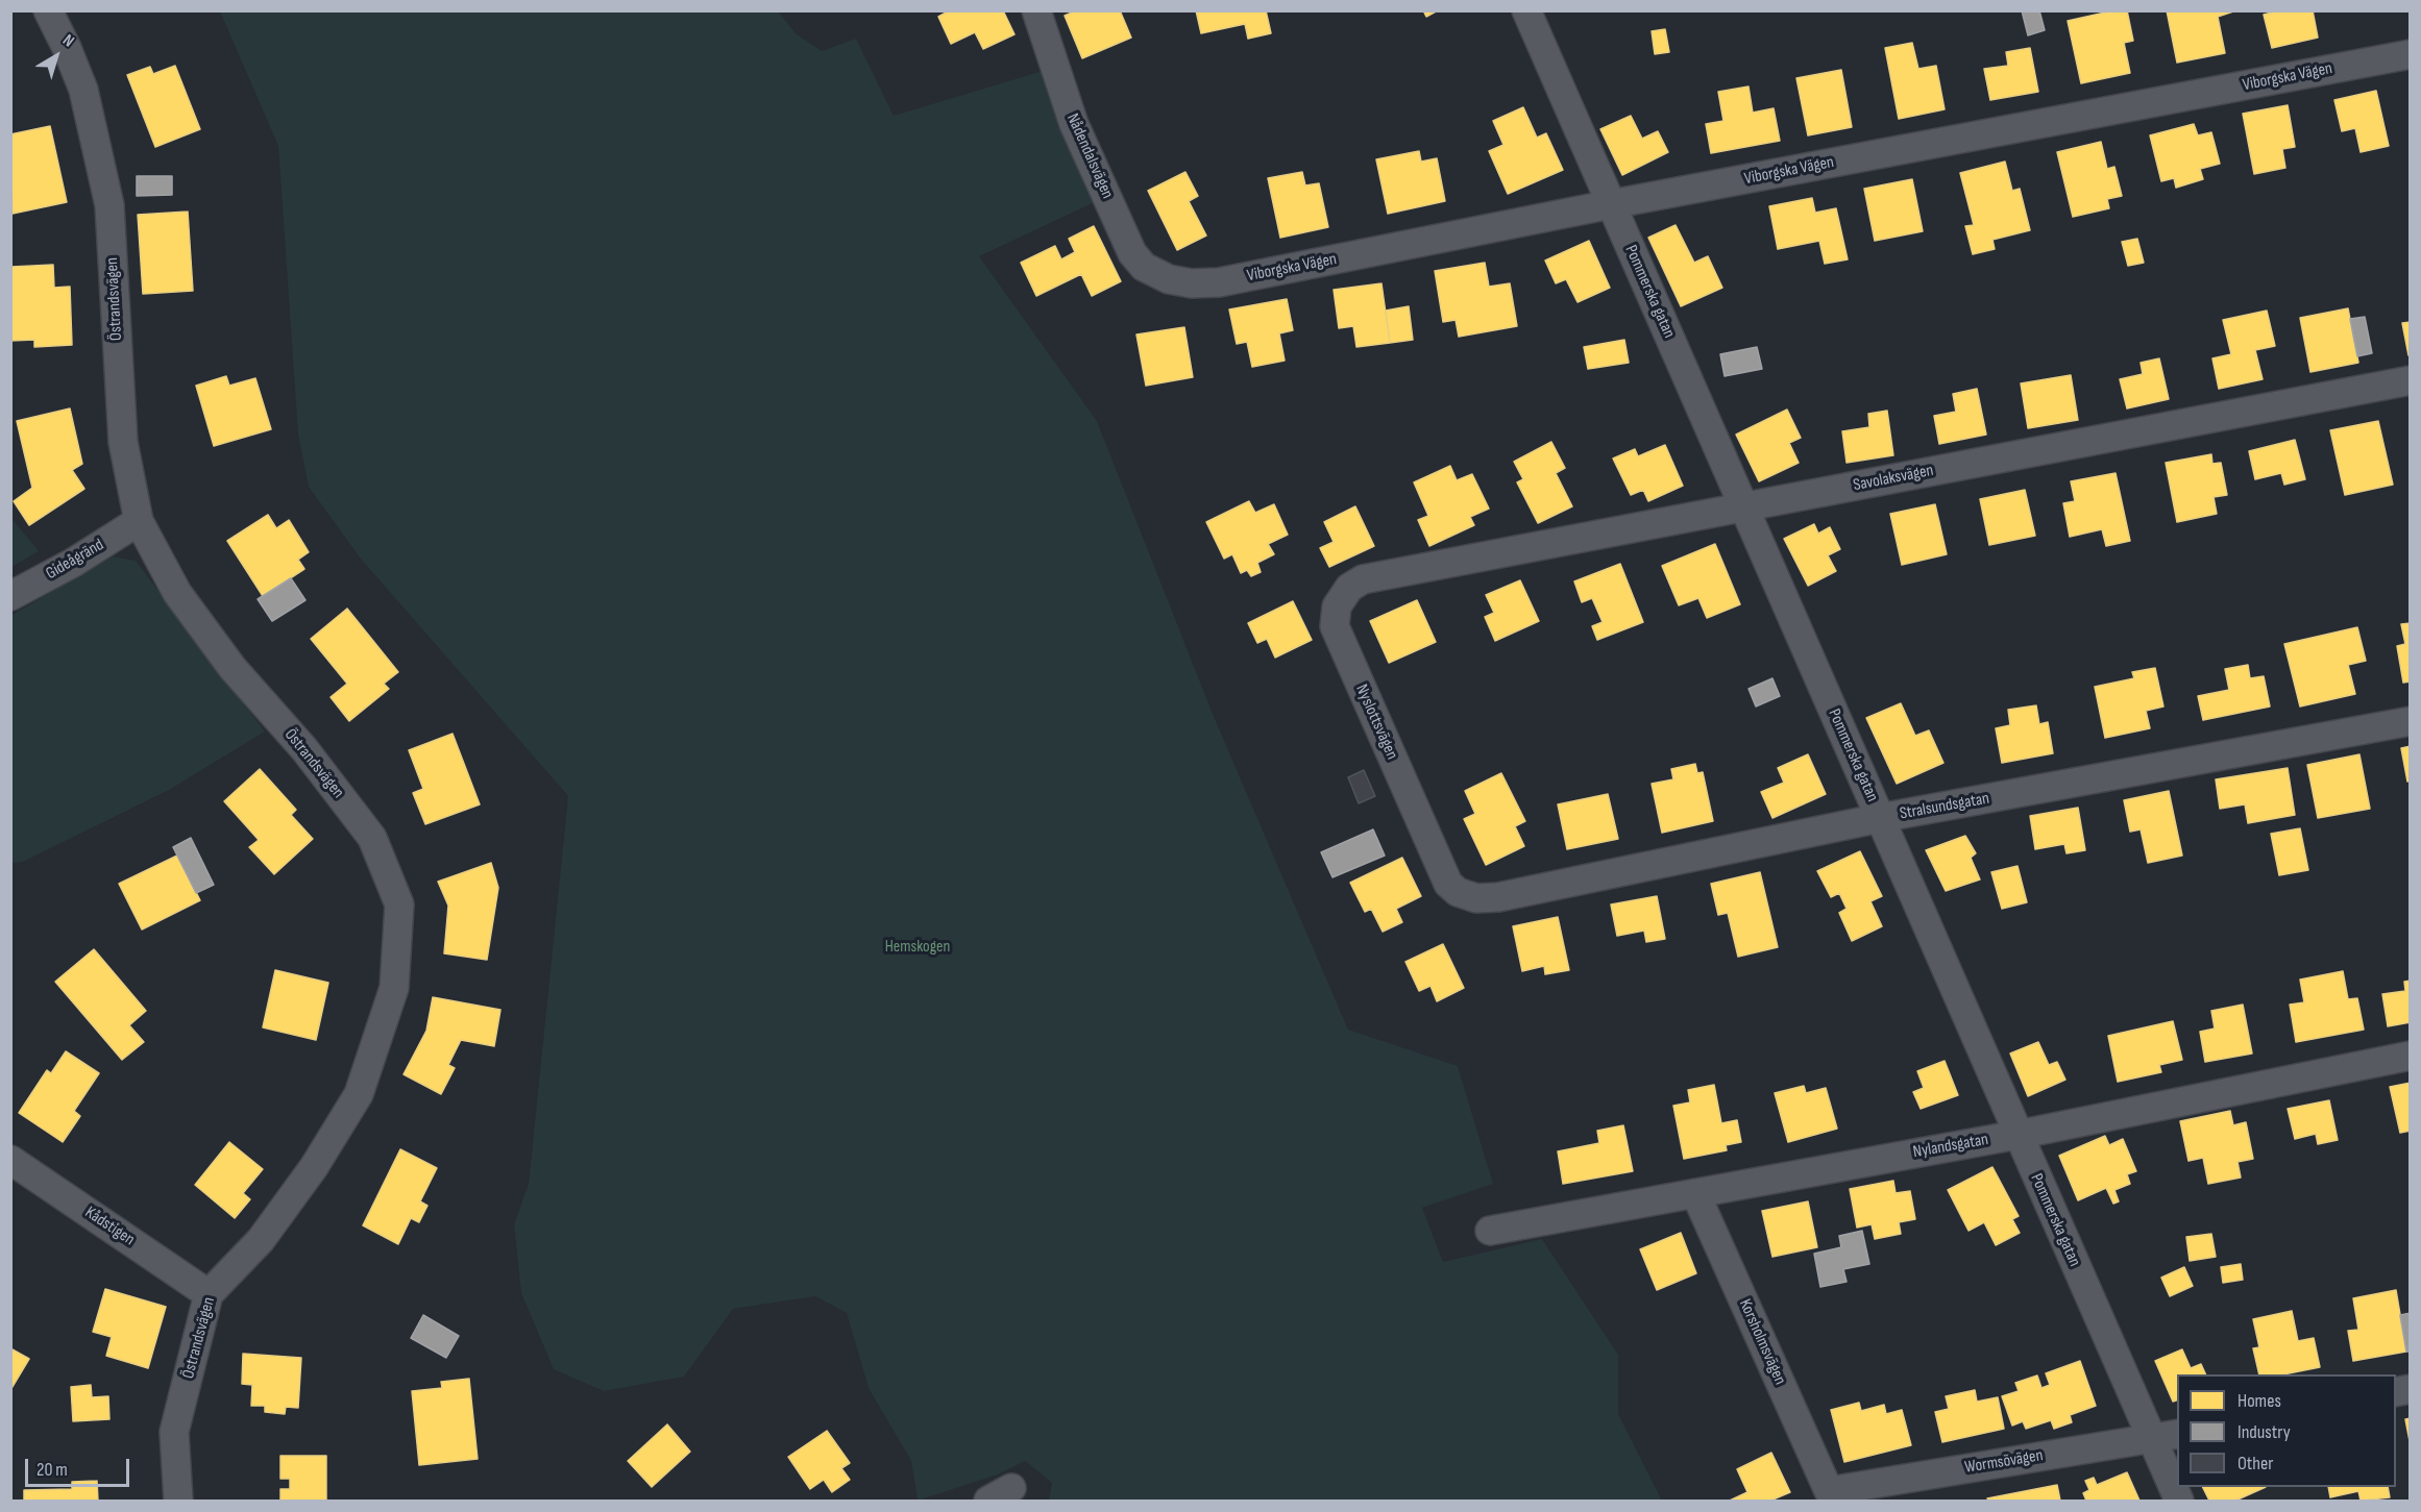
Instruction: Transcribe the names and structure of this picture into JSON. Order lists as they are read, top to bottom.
{
  "streets": {
    "street": [
      "Viborgska Vägen",
      "Nådendalsvägen",
      "Pommerska gatan",
      "Östrandsvägen",
      "Savolaksvägen",
      "Gideågränd",
      "Nyslottsvägen",
      "Stralsundsgatan",
      "Nylandsgatan",
      "Kådstigen",
      "Korsholmsvägen",
      "Wormsövägen"
    ]
  },
  "crossings": [
    ["Viborgska Vägen", "Nådendalsvägen"],
    ["Viborgska Vägen", "Pommerska gatan"],
    ["Pommerska gatan", "Savolaksvägen"],
    ["Pommerska gatan", "Stralsundsgatan"],
    ["Pommerska gatan", "Nylandsgatan"],
    ["Pommerska gatan", "Wormsövägen"],
    ["Östrandsvägen", "Gideågränd"],
    ["Östrandsvägen", "Kådstigen"],
    ["Savolaksvägen", "Nyslottsvägen"],
    ["Nyslottsvägen", "Stralsundsgatan"],
    ["Nylandsgatan", "Korsholmsvägen"],
    ["Korsholmsvägen", "Wormsövägen"]
  ],
  "parks": ["Hemskogen"],
  "legend": ["Homes", "Industry", "Other"],
  "scale_bar": "20 m",
  "north": "top right"
}
